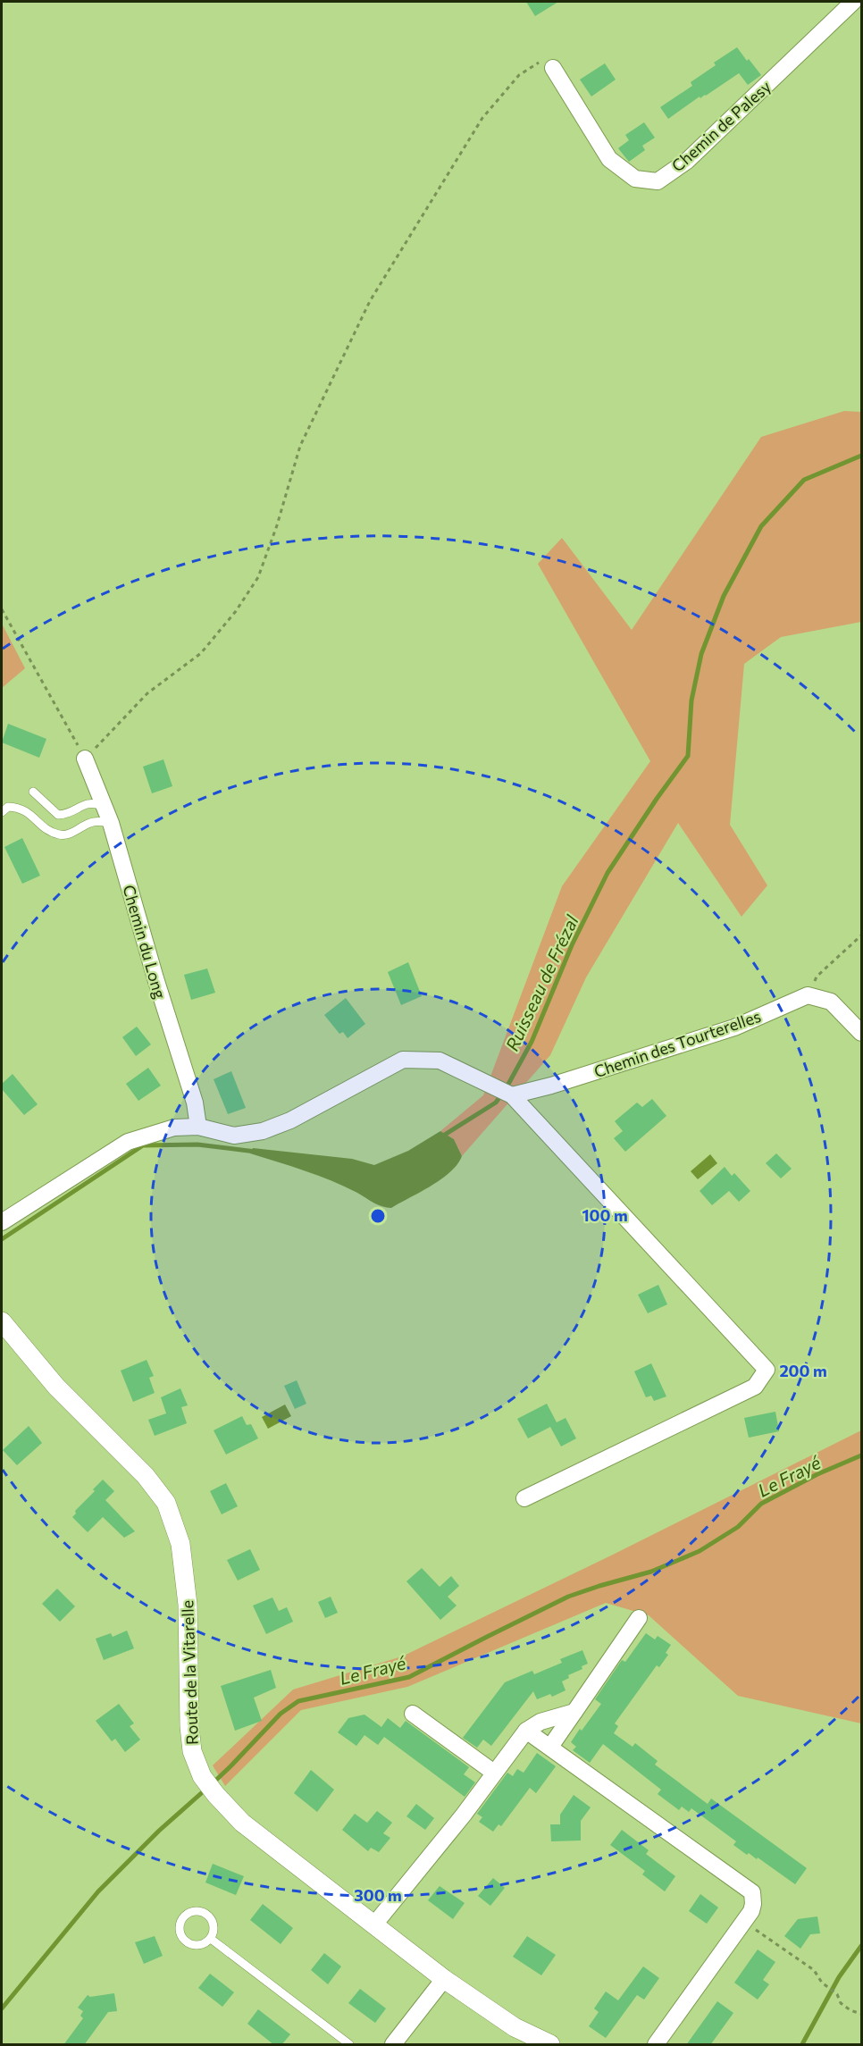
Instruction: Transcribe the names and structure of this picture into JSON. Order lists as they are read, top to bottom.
{
  "streets": {
    "street": [
      "Chemin de Palesy",
      "Chemin du Long",
      "Chemin des Tourterelles",
      "Route de la Vitarelle"
    ]
  },
  "water": ["Ruisseau de Frézal", "Le Frayé"],
  "rings": ["100 m", "200 m", "300 m"]
}
